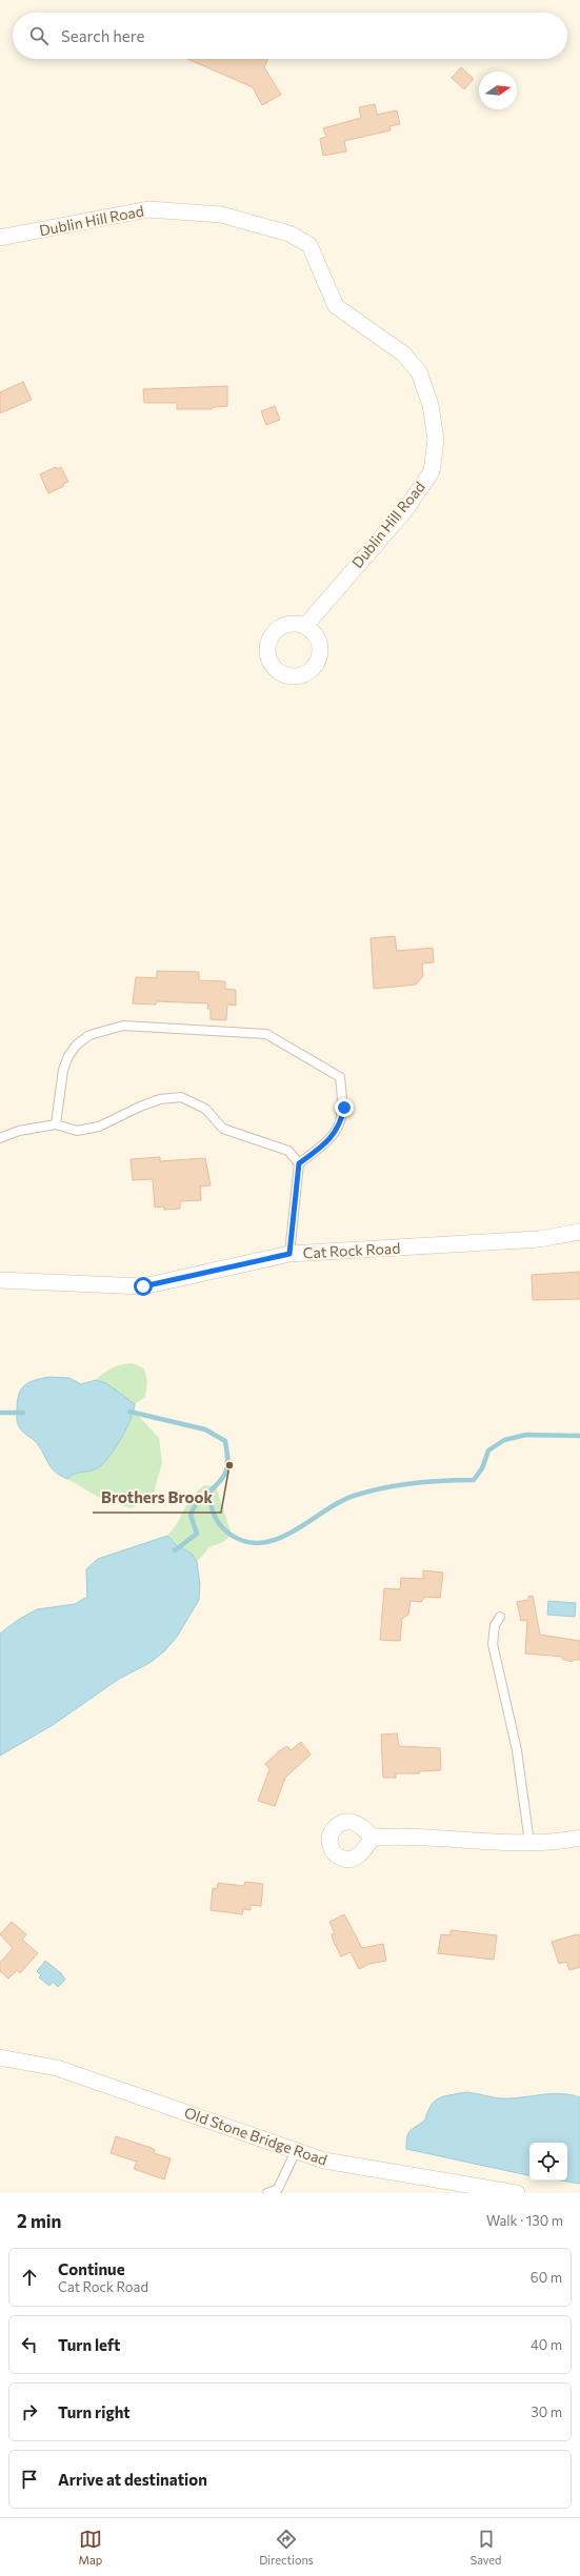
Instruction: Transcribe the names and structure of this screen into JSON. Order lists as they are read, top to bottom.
{
  "streets": {
    "street": ["Dublin Hill Road", "Cat Rock Road", "Old Stone Bridge Road"]
  },
  "places": ["Brothers Brook"],
  "north": "right",
  "page": {
    "search": "Search here",
    "heading": ["2 min", "Walk · 130 m"],
    "list": [
      ["Continue", "Cat Rock Road", "60 m"],
      ["Turn left", "40 m"],
      ["Turn right", "30 m"],
      "Arrive at destination"
    ],
    "nav": ["Map", "Directions", "Saved"]
  }
}
